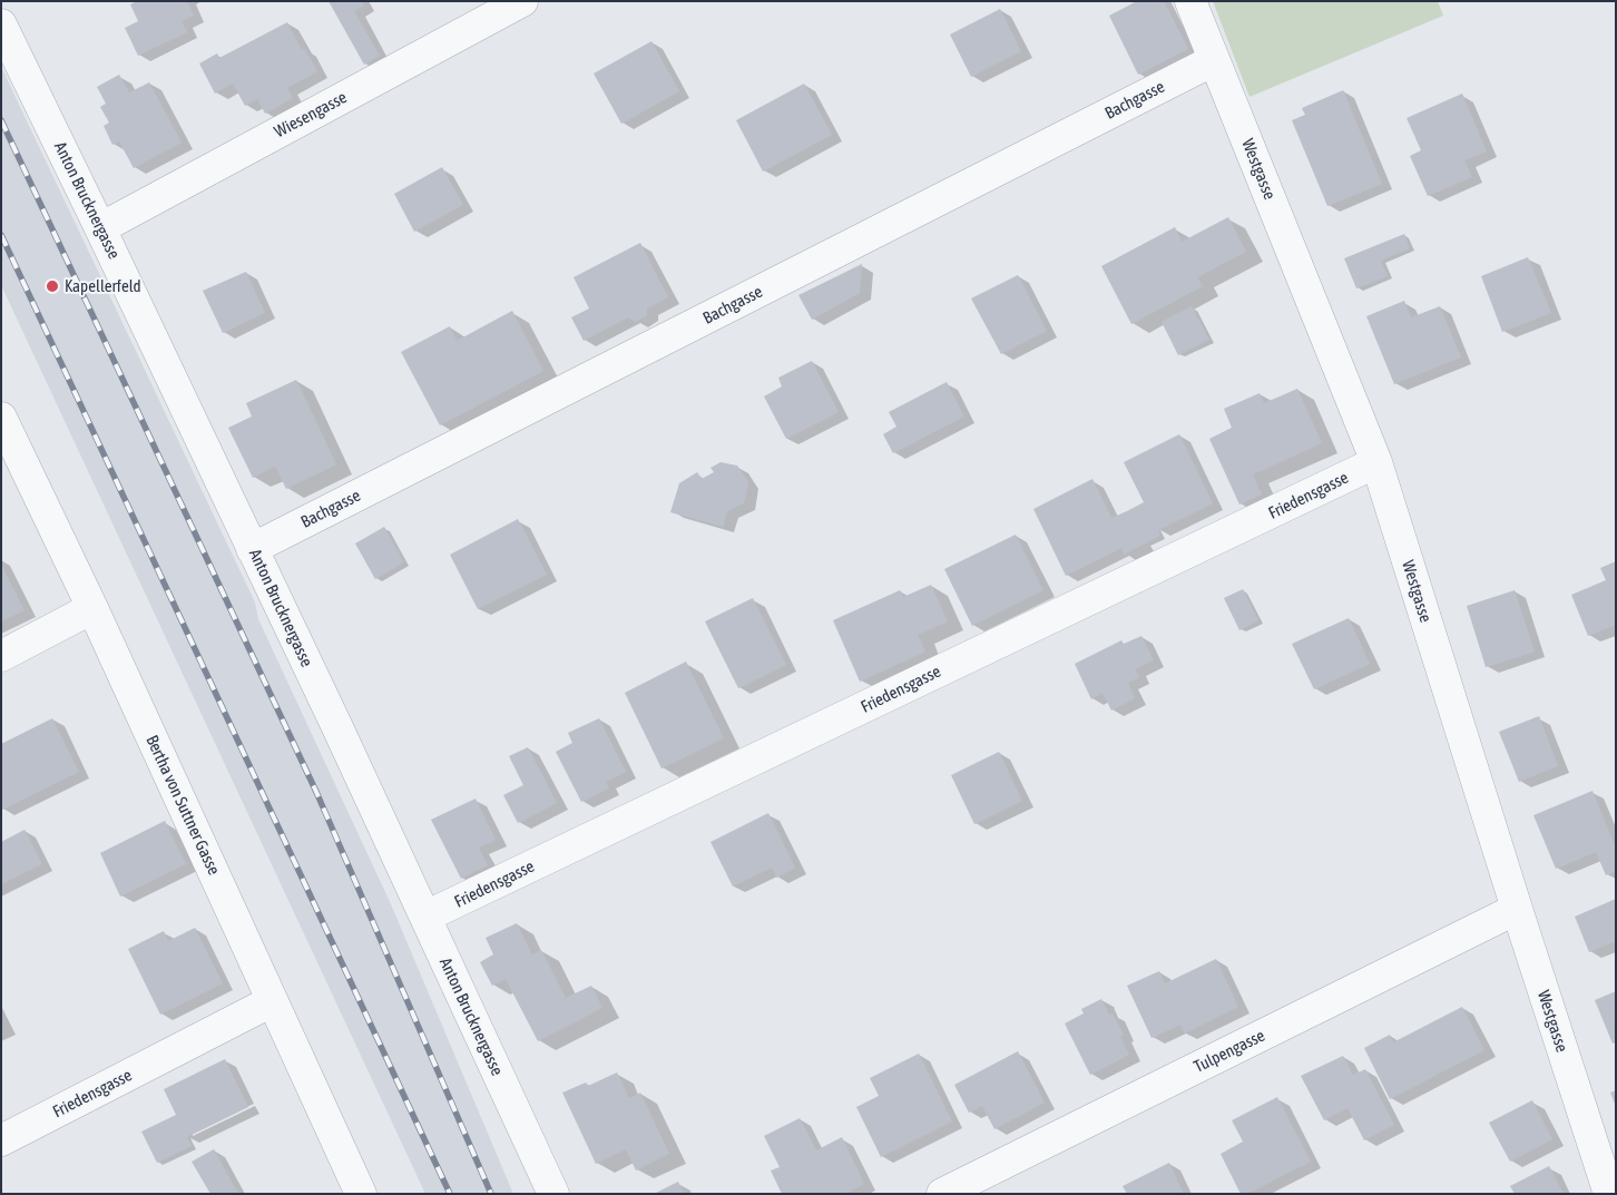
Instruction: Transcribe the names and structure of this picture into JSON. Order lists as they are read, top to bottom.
{
  "streets": {
    "street": [
      "Bachgasse",
      "Wiesengasse",
      "Westgasse",
      "Anton Brucknergasse",
      "Friedensgasse",
      "Bertha von Suttner Gasse",
      "Tulpengasse"
    ]
  },
  "crossings": [
    ["Bachgasse", "Westgasse"],
    ["Bachgasse", "Anton Brucknergasse"],
    ["Wiesengasse", "Anton Brucknergasse"],
    ["Westgasse", "Friedensgasse"],
    ["Westgasse", "Tulpengasse"],
    ["Anton Brucknergasse", "Friedensgasse"],
    ["Friedensgasse", "Bertha von Suttner Gasse"]
  ],
  "places": ["Kapellerfeld"]
}
